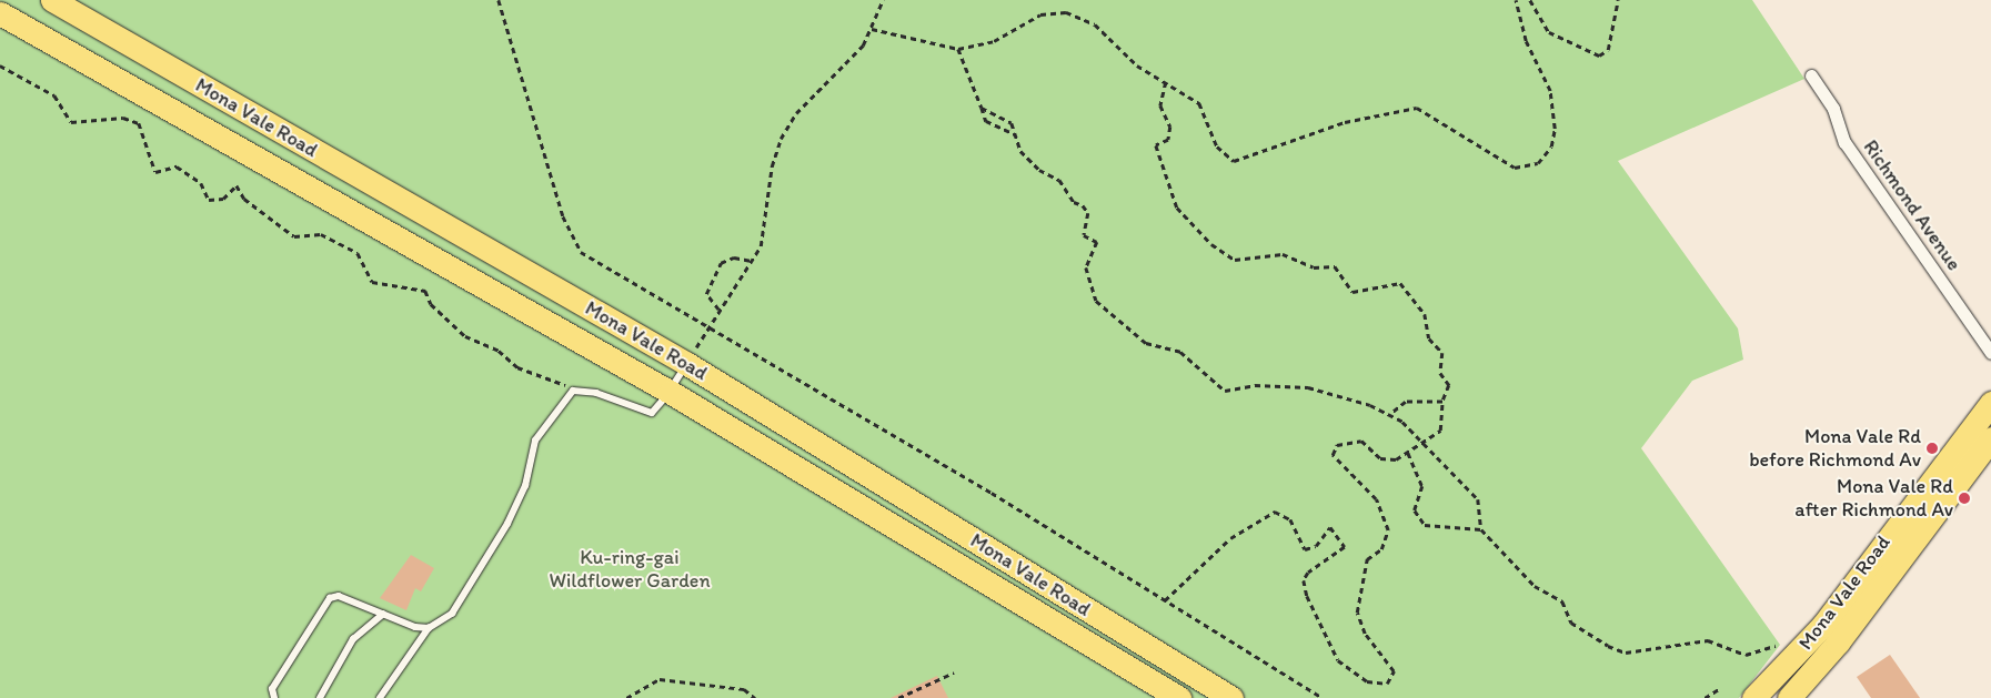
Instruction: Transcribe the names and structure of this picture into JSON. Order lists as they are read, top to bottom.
{
  "streets": {
    "highway": ["Mona Vale Road"],
    "street": ["Richmond Avenue"]
  },
  "parks": ["Ku-ring-gai Wildflower Garden"],
  "places": ["Mona Vale Rd before Richmond Av", "Mona Vale Rd after Richmond Av"]
}
